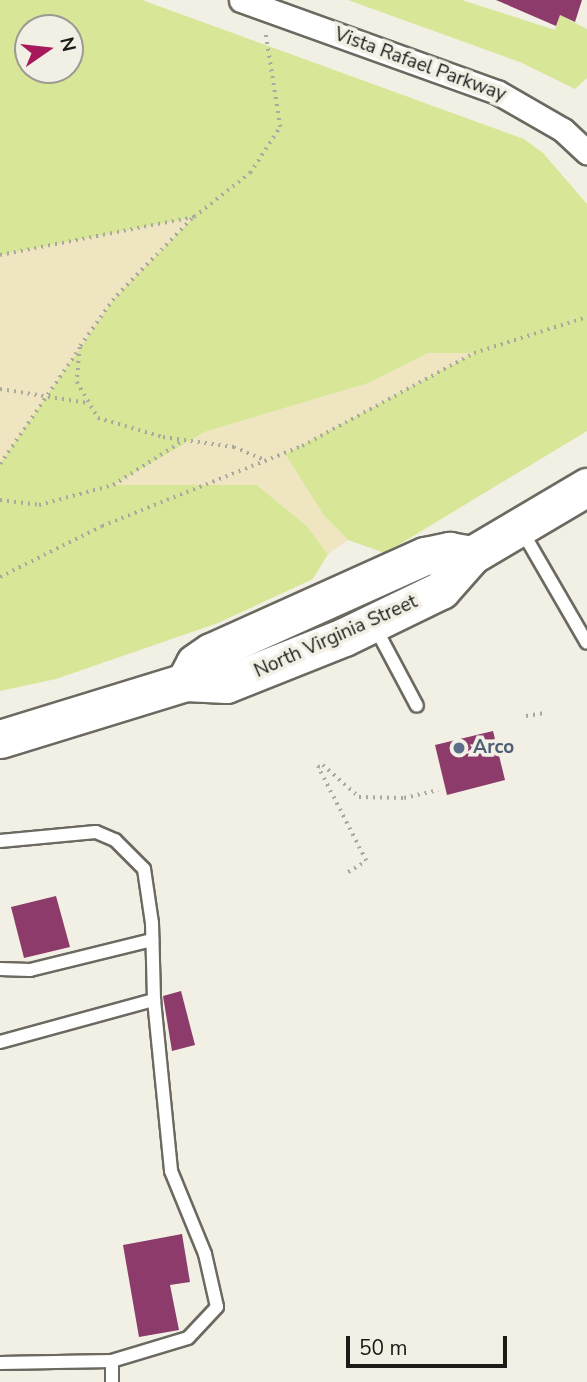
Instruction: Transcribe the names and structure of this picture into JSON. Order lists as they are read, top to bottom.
{
  "streets": {
    "main road": ["North Virginia Street"],
    "street": ["Vista Rafael Parkway"]
  },
  "places": ["Arco"],
  "scale_bar": "50 m",
  "north": "right"
}
